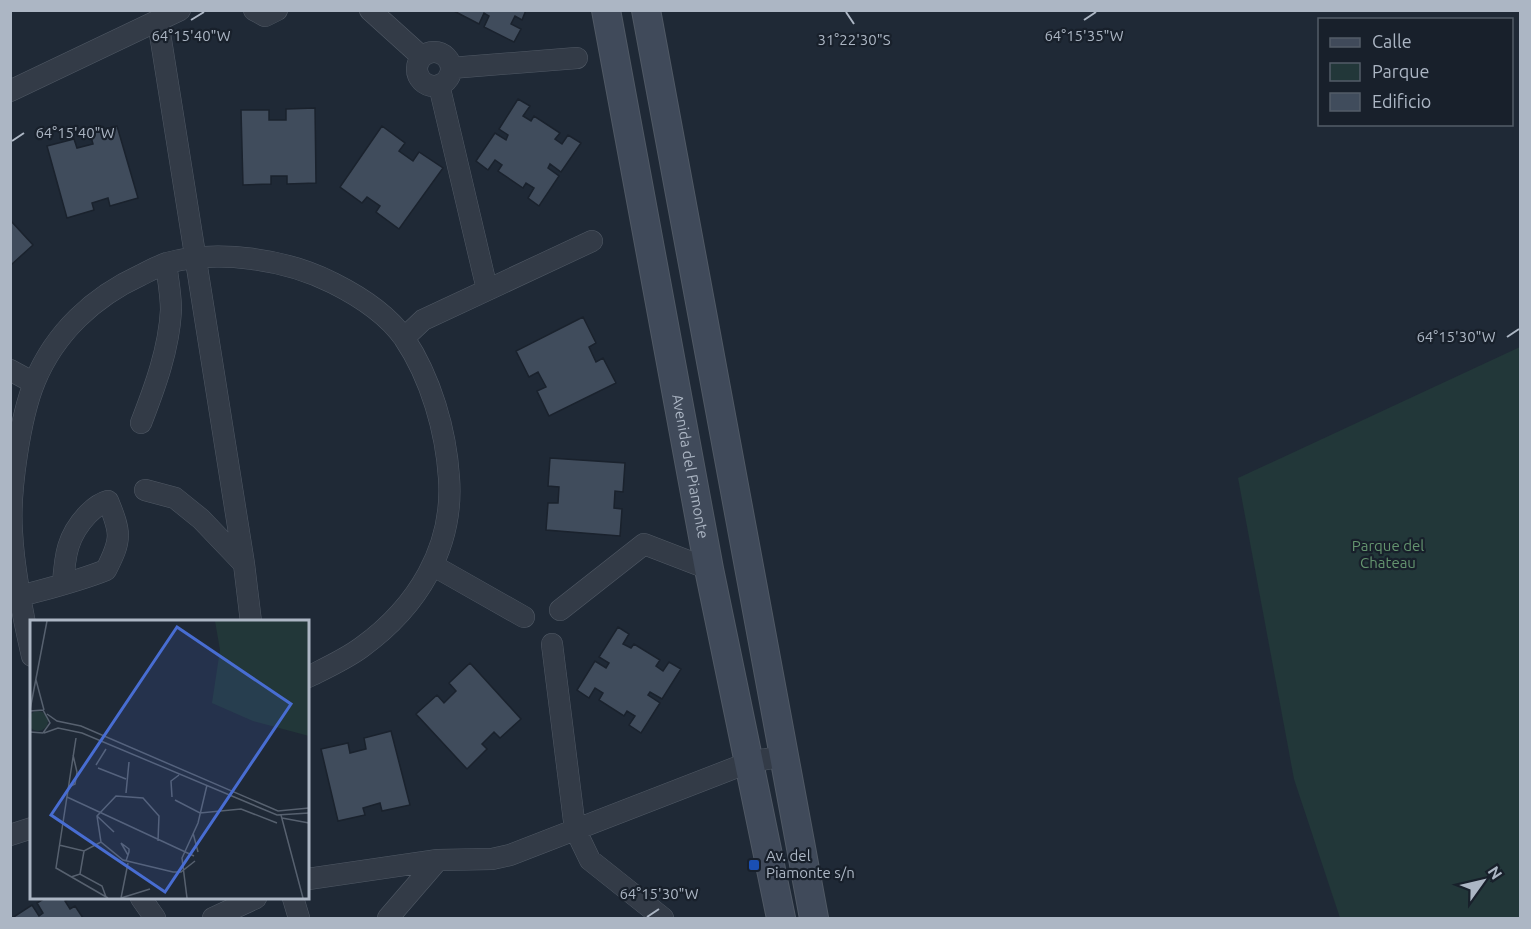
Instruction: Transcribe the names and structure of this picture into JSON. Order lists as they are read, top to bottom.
{
  "streets": {
    "street": ["Avenida del Piamonte"]
  },
  "parks": ["Parque del Chateau"],
  "places": {
    "transit": ["Av. del Piamonte s/n"]
  },
  "legend": ["Calle", "Parque", "Edificio"],
  "north": "top right",
  "coordinates": [
    "64°15'40\"W",
    "64°15'35\"W",
    "31°22'30\"S",
    "64°15'30\"W"
  ]
}
